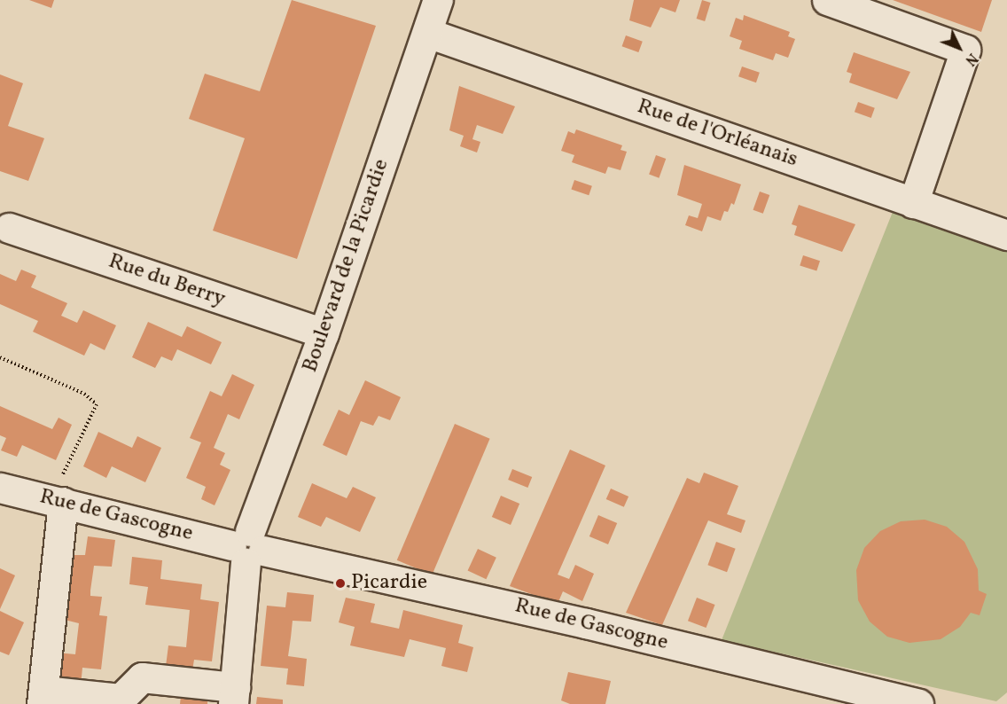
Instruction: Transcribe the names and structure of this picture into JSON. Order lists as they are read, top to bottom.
{
  "streets": {
    "street": [
      "Rue de l'Orléanais",
      "Boulevard de la Picardie",
      "Rue du Berry",
      "Rue de Gascogne"
    ]
  },
  "crossings": [
    ["Rue de l'Orléanais", "Boulevard de la Picardie"],
    ["Boulevard de la Picardie", "Rue du Berry"],
    ["Boulevard de la Picardie", "Rue de Gascogne"]
  ],
  "places": ["Picardie"],
  "north": "bottom right"
}
